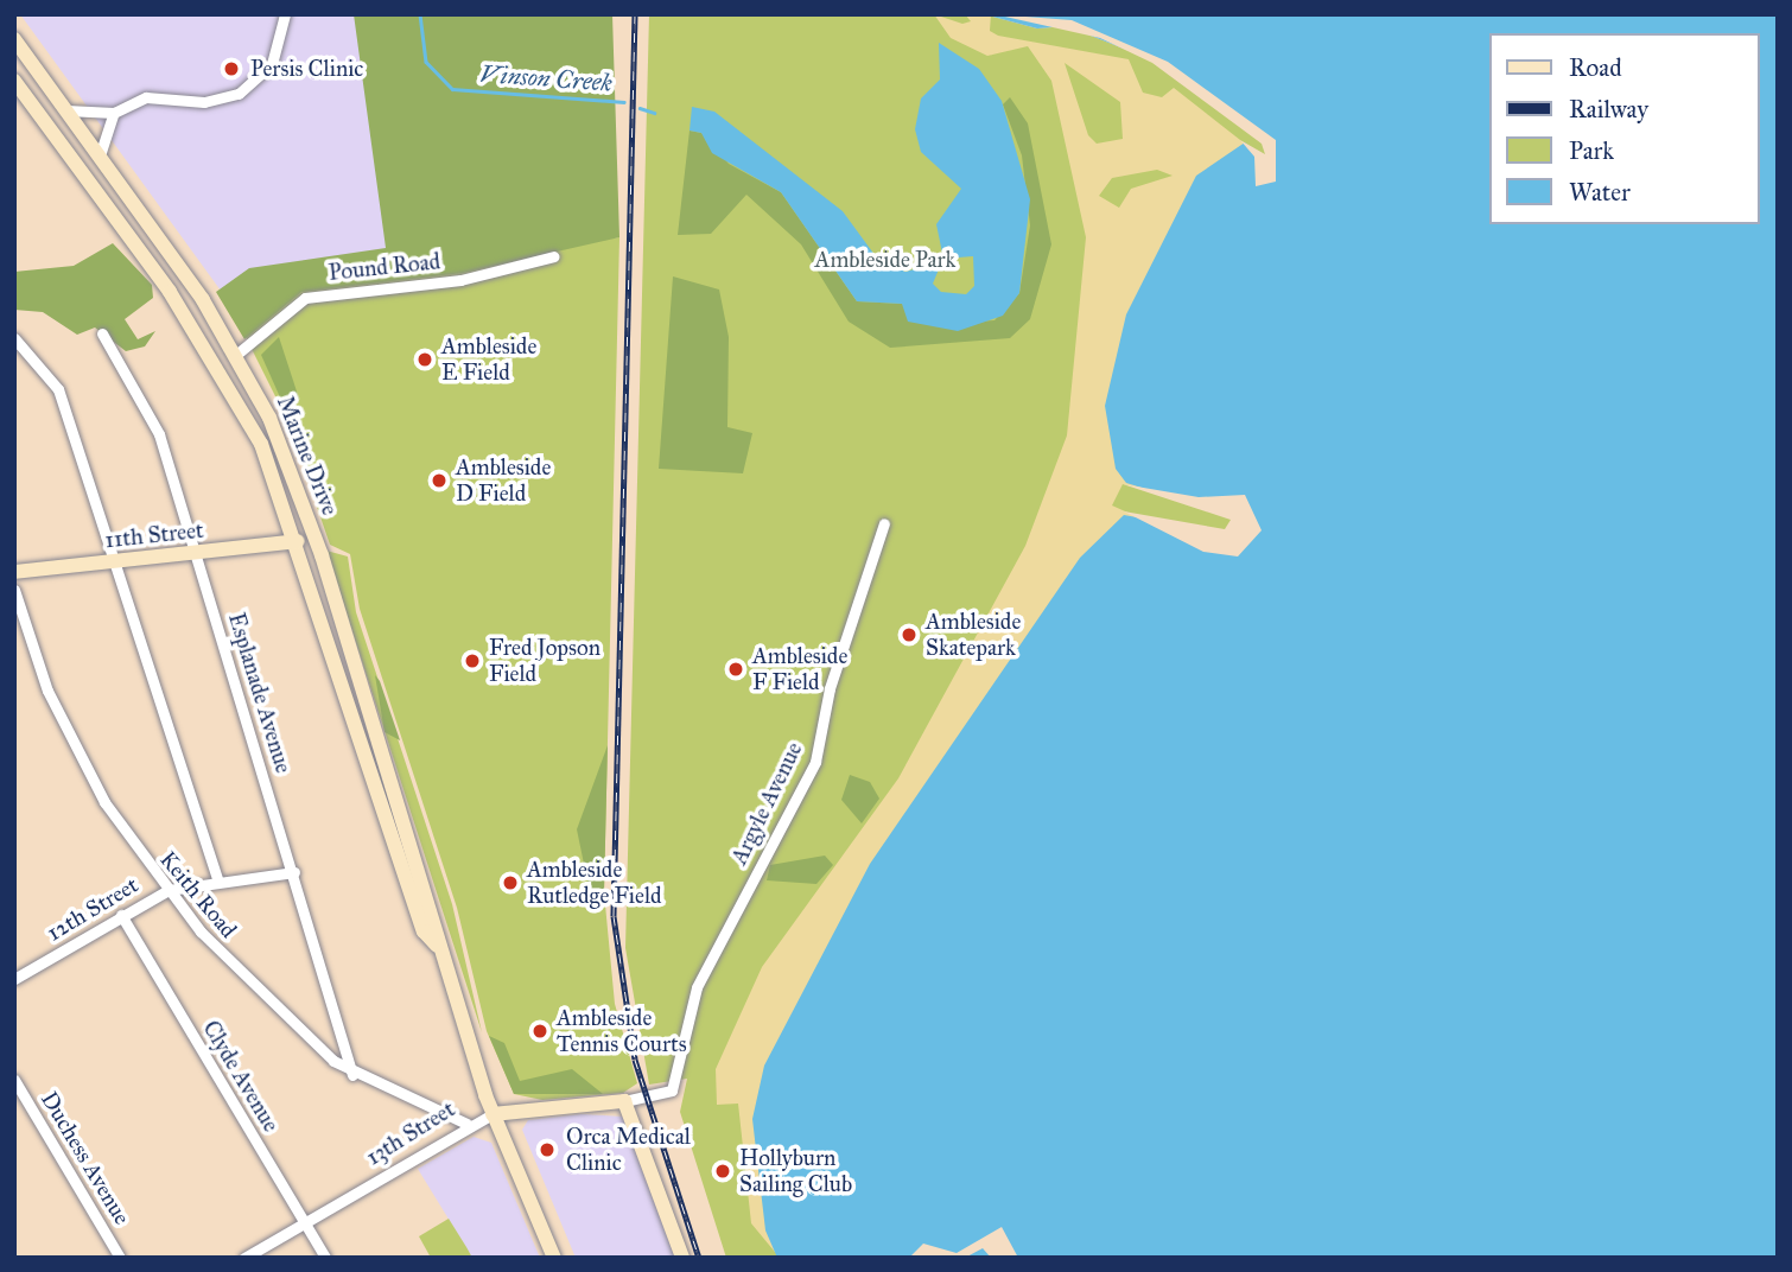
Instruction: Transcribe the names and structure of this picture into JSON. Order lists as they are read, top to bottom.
{
  "streets": {
    "main road": ["Marine Drive", "11th Street", "13th Street"],
    "street": [
      "Pound Road",
      "Esplanade Avenue",
      "Argyle Avenue",
      "Keith Road",
      "12th Street",
      "Clyde Avenue",
      "Duchess Avenue"
    ]
  },
  "crossings": [
    ["Pound Road", "Marine Drive"],
    ["Marine Drive", "11th Street"],
    ["Marine Drive", "13th Street"],
    ["11th Street", "Esplanade Avenue"],
    ["Esplanade Avenue", "Keith Road"],
    ["Esplanade Avenue", "12th Street"],
    ["Argyle Avenue", "13th Street"],
    ["Keith Road", "12th Street"],
    ["Keith Road", "13th Street"],
    ["12th Street", "Clyde Avenue"],
    ["Clyde Avenue", "13th Street"]
  ],
  "water": ["Vinson Creek"],
  "parks": ["Ambleside Park"],
  "places": [
    "Persis Clinic",
    "Ambleside E Field",
    "Ambleside D Field",
    "Ambleside Skatepark",
    "Fred Jopson Field",
    "Ambleside F Field",
    "Ambleside Rutledge Field",
    "Ambleside Tennis Courts",
    "Orca Medical Clinic",
    "Hollyburn Sailing Club"
  ],
  "legend": [
    "Road",
    "Railway",
    "Park",
    "Water"
  ]
}
